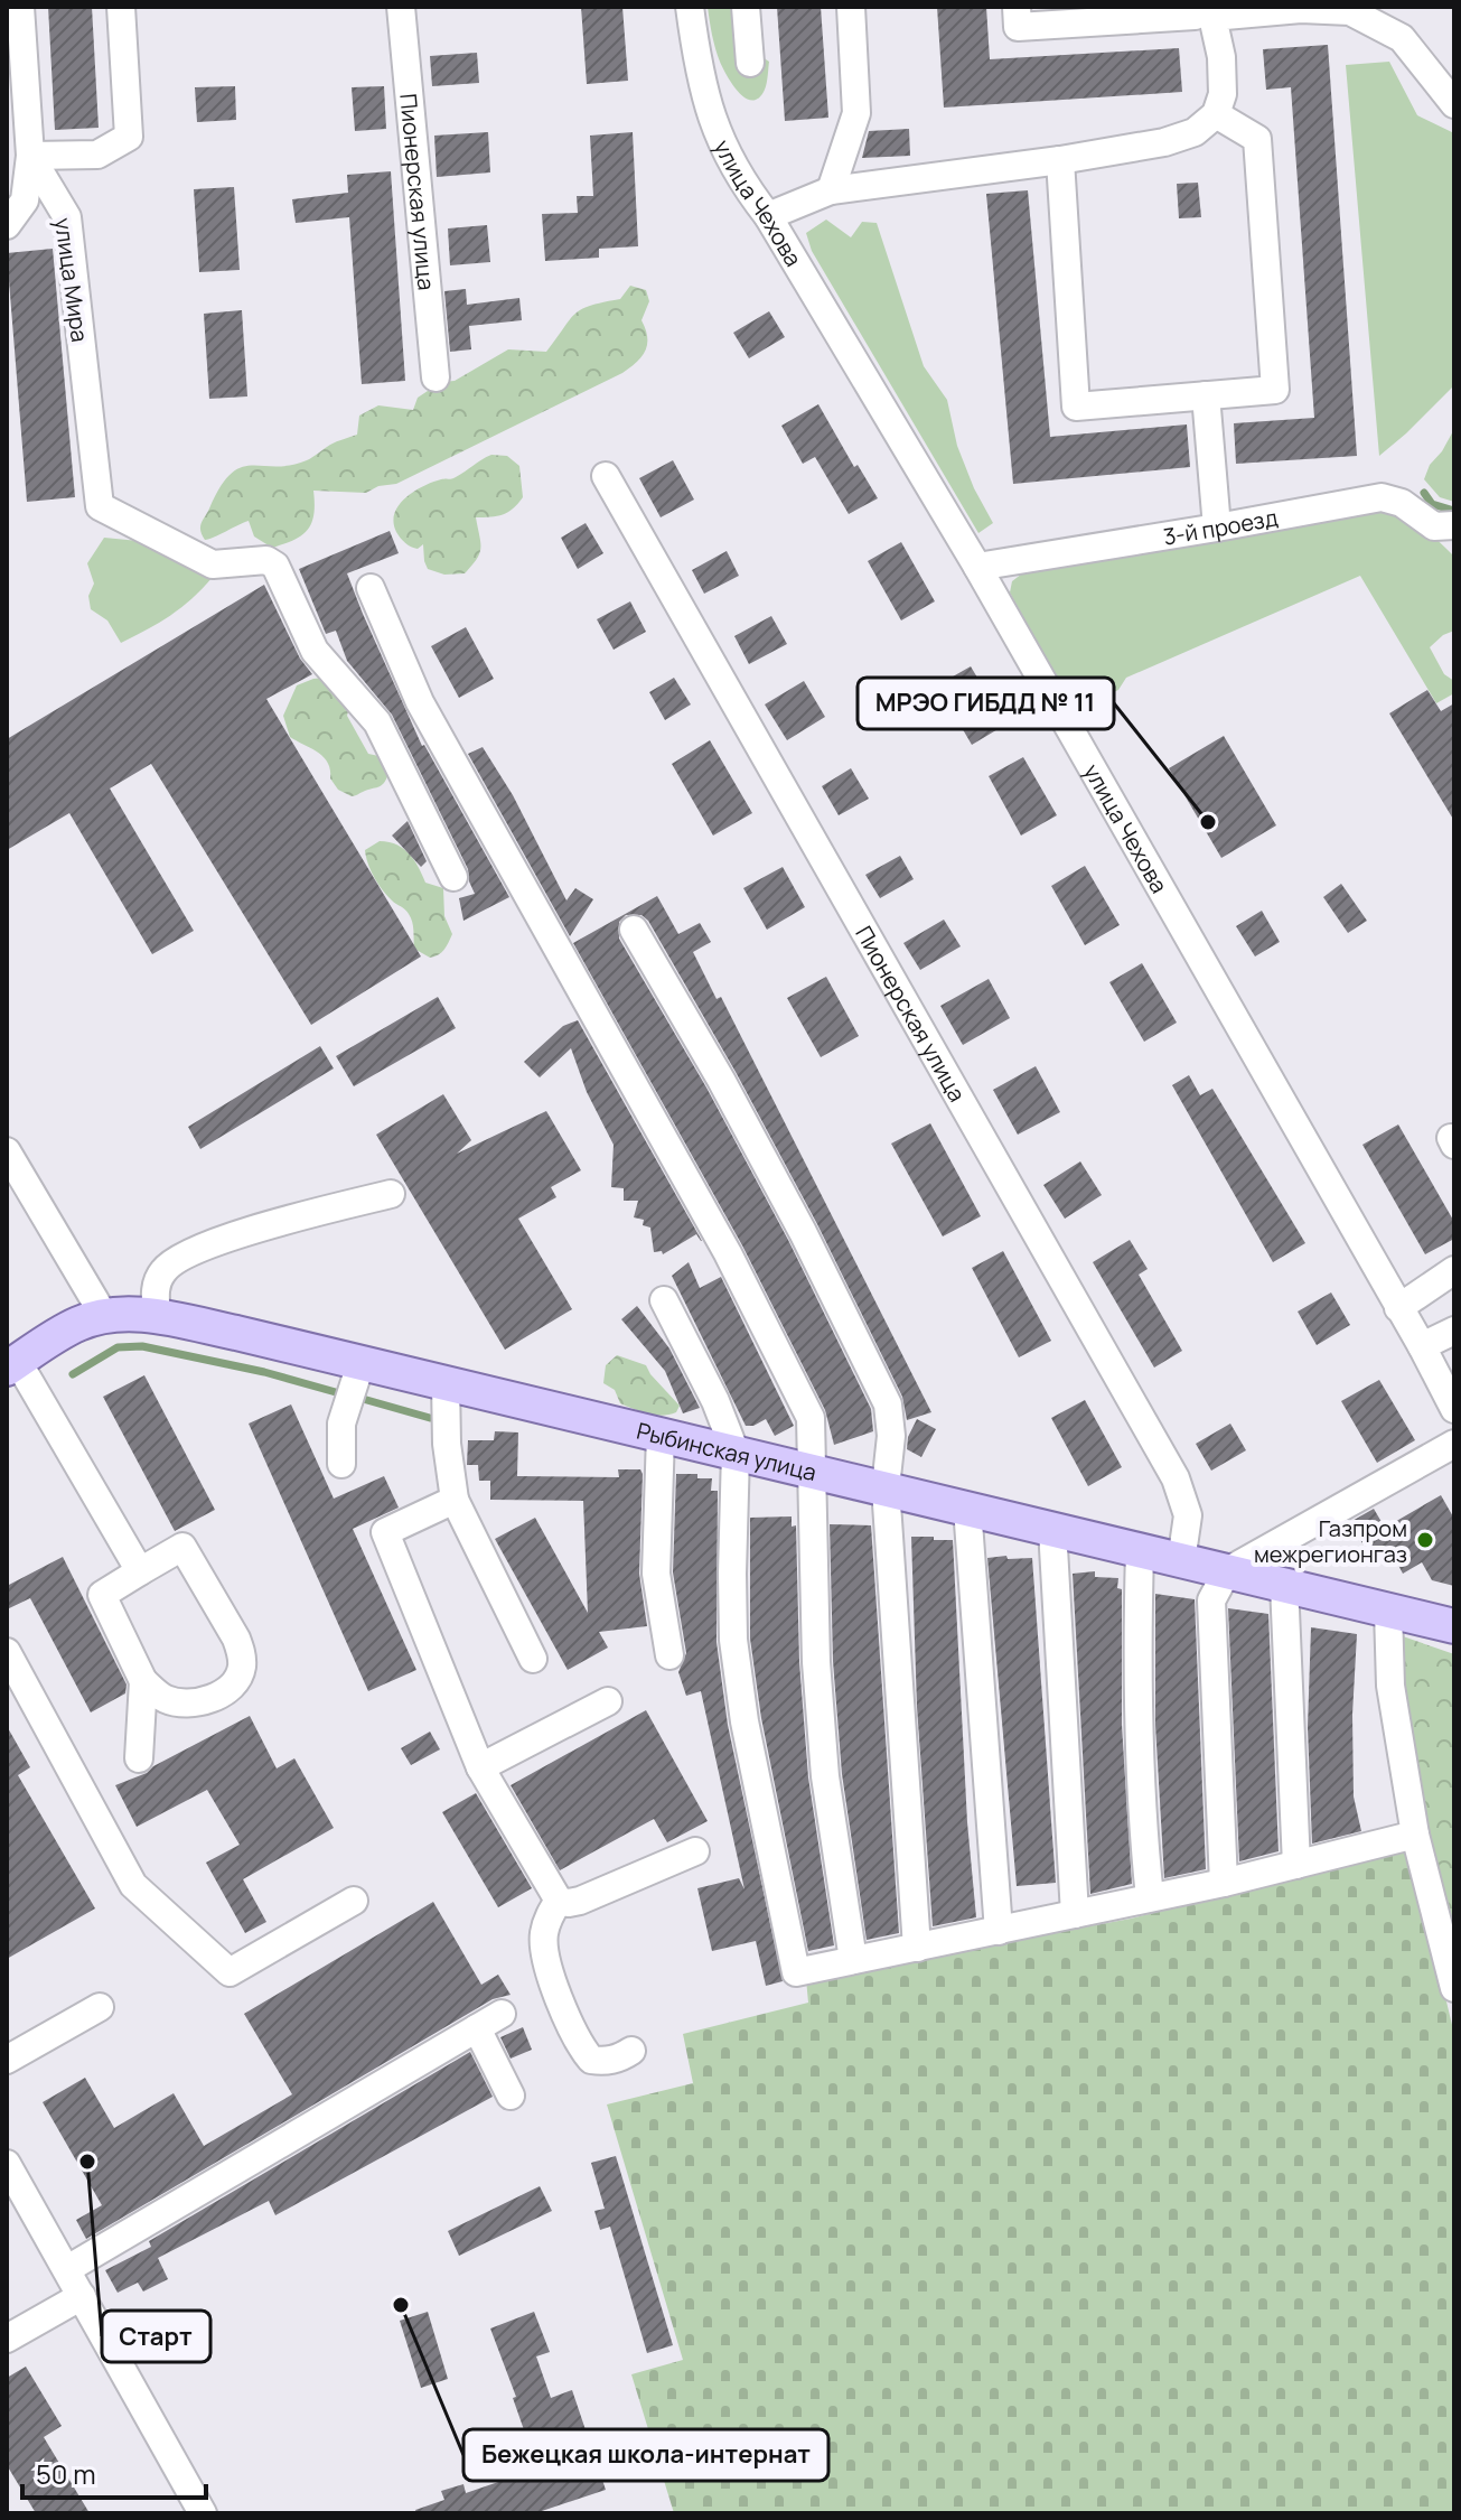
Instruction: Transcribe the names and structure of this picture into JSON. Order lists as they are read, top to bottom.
{
  "streets": {
    "main road": ["Рыбинская улица"],
    "street": [
      "Пионерская улица",
      "улица Чехова",
      "улица Мира",
      "3-й проезд"
    ]
  },
  "crossings": [
    ["Пионерская улица", "Рыбинская улица"],
    ["улица Чехова", "3-й проезд"]
  ],
  "places": [
    "МРЭО ГИБДД № 11",
    "Газпром межрегионгаз",
    "Старт",
    "Бежецкая школа-интернат"
  ],
  "scale_bar": "50 m"
}
